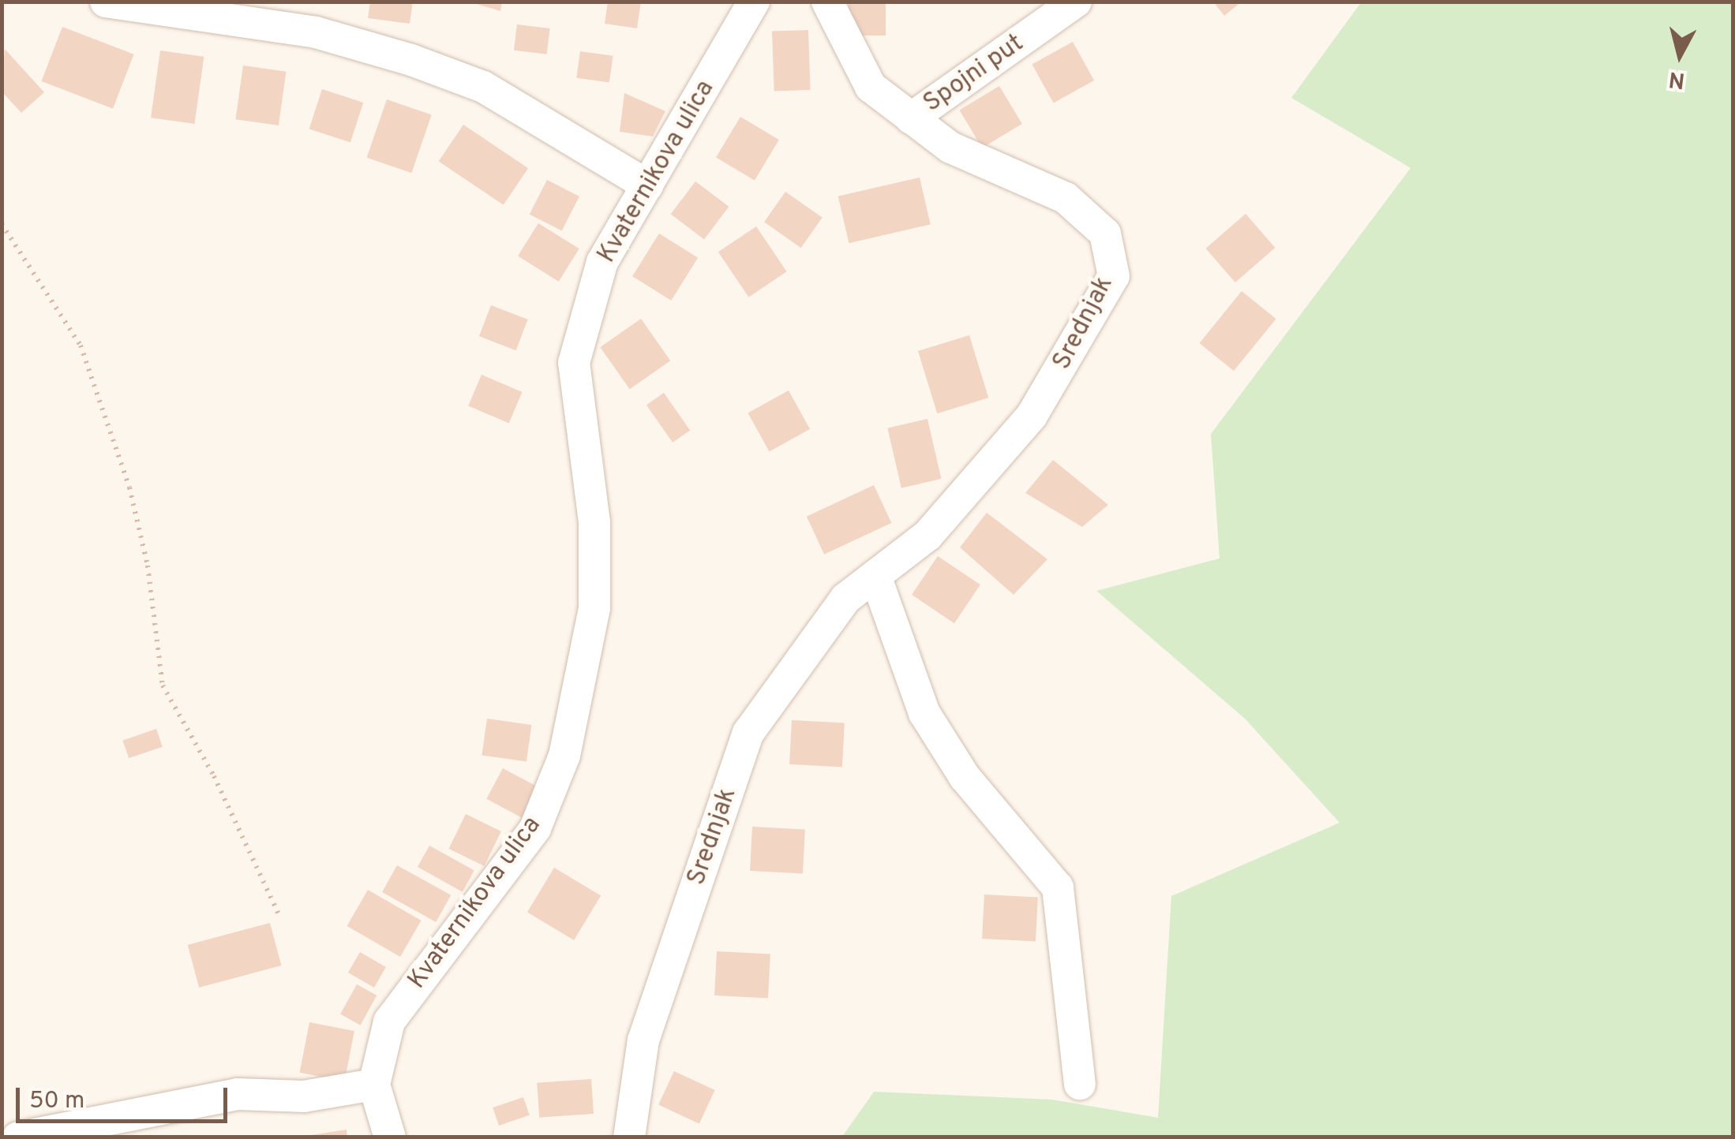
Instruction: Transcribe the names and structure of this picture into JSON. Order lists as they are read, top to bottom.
{
  "streets": {
    "street": ["Spojni put", "Kvaternikova ulica", "Srednjak"]
  },
  "crossings": [
    ["Spojni put", "Srednjak"]
  ],
  "scale_bar": "50 m",
  "north": "bottom"
}
